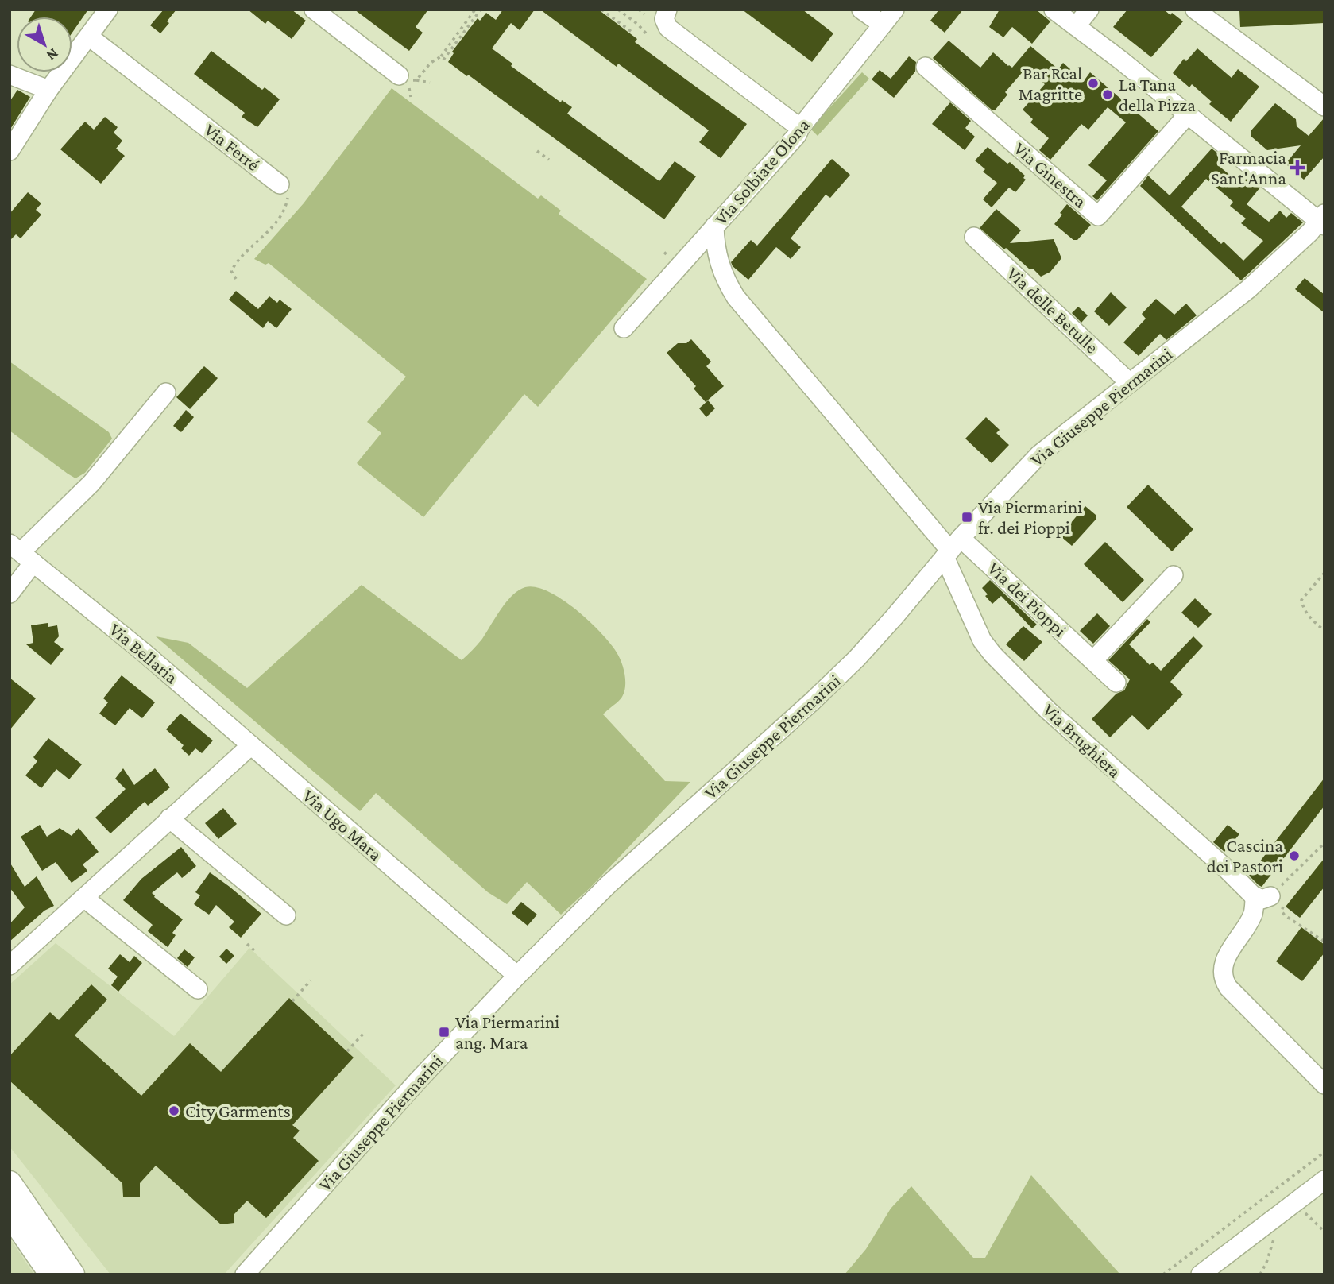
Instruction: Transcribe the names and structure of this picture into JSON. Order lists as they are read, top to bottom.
{
  "streets": {
    "street": [
      "Via Ferré",
      "Via Solbiate Olona",
      "Via Ginestra",
      "Via delle Betulle",
      "Via Giuseppe Piermarini",
      "Via dei Pioppi",
      "Via Bellaria",
      "Via Brughiera",
      "Via Ugo Mara"
    ]
  },
  "crossings": [
    ["Via delle Betulle", "Via Giuseppe Piermarini"],
    ["Via Giuseppe Piermarini", "Via dei Pioppi"],
    ["Via Giuseppe Piermarini", "Via Brughiera"],
    ["Via Giuseppe Piermarini", "Via Ugo Mara"],
    ["Via dei Pioppi", "Via Brughiera"],
    ["Via Bellaria", "Via Ugo Mara"]
  ],
  "places": {
    "other": [
      "Bar Real Magritte",
      "La Tana della Pizza",
      "Cascina dei Pastori",
      "City Garments"
    ],
    "health": ["Farmacia Sant'Anna"],
    "transit": ["Via Piermarini fr. dei Pioppi", "Via Piermarini ang. Mara"]
  },
  "north": "bottom right"
}
